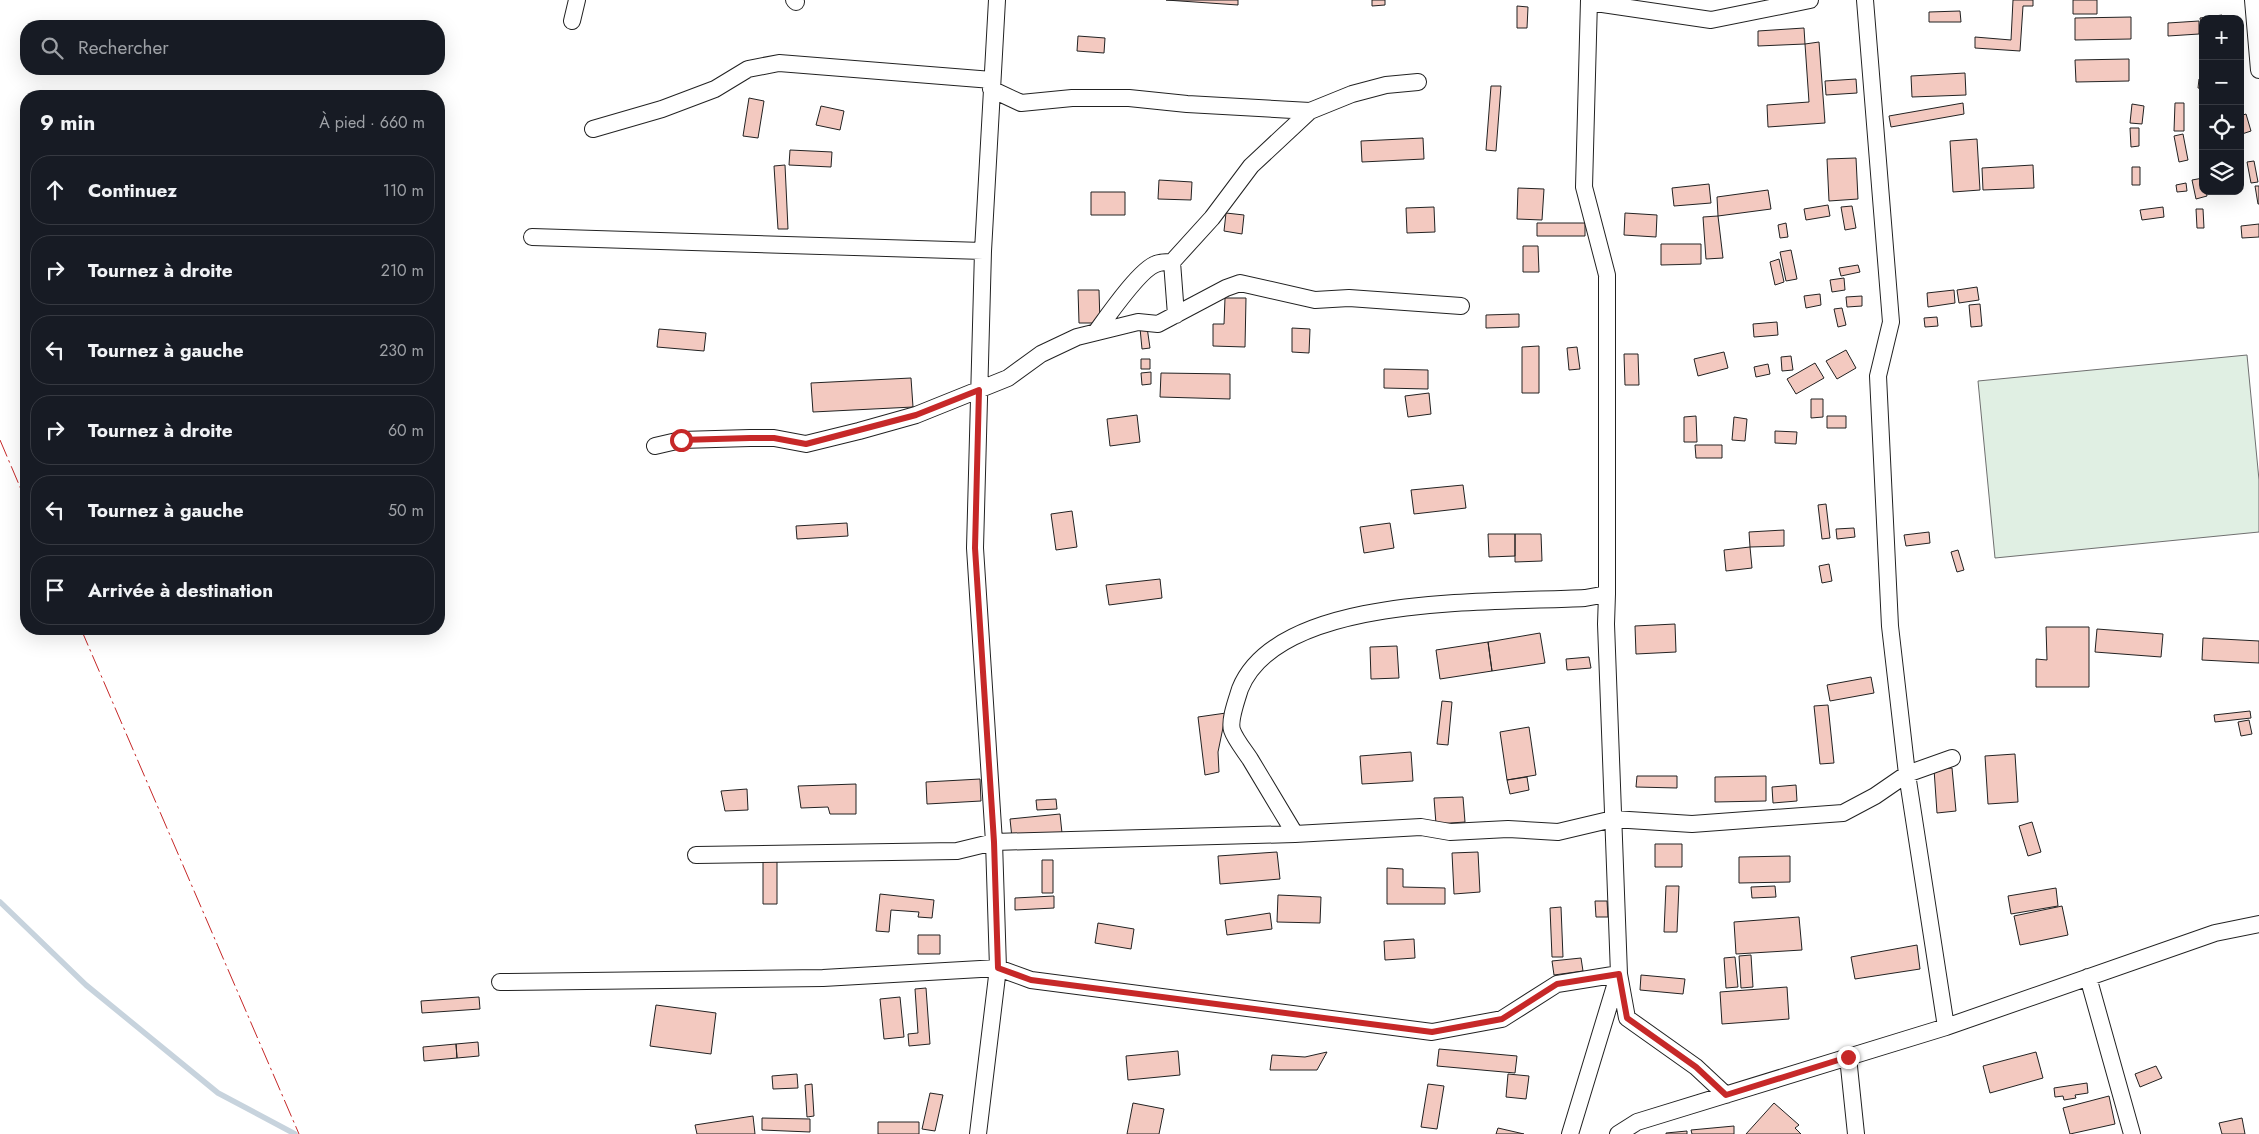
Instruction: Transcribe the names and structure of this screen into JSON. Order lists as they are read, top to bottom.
{
  "page": {
    "map_buttons": ["+", "−"],
    "search": "Rechercher",
    "heading": ["9 min", "À pied · 660 m"],
    "list": [
      ["Continuez", "110 m"],
      ["Tournez à droite", "210 m"],
      ["Tournez à gauche", "230 m"],
      ["Tournez à droite", "60 m"],
      ["Tournez à gauche", "50 m"],
      "Arrivée à destination"
    ]
  }
}
